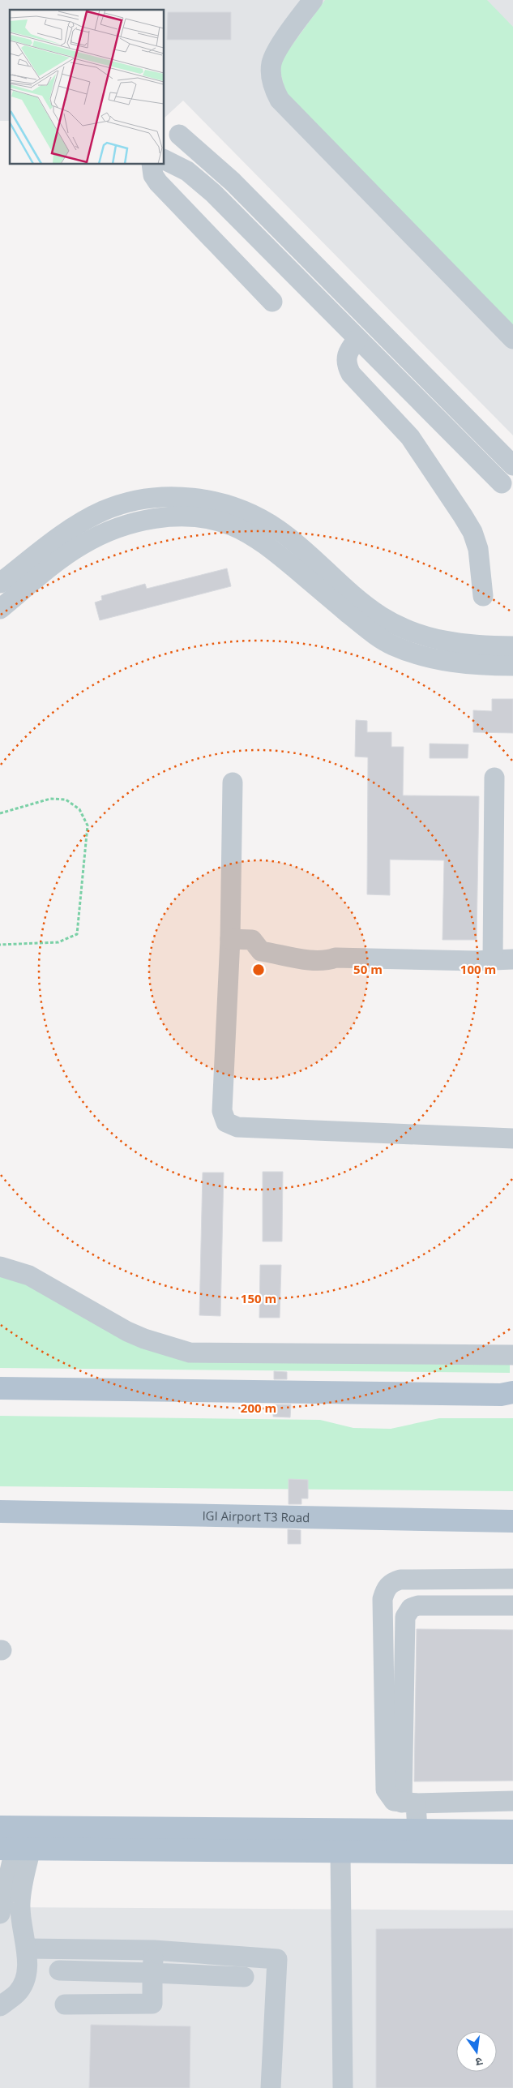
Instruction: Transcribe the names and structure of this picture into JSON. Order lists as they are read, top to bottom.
{
  "streets": {
    "main road": ["IGI Airport T3 Road"]
  },
  "north": "bottom",
  "rings": [
    "50 m",
    "100 m",
    "150 m",
    "200 m"
  ]
}
